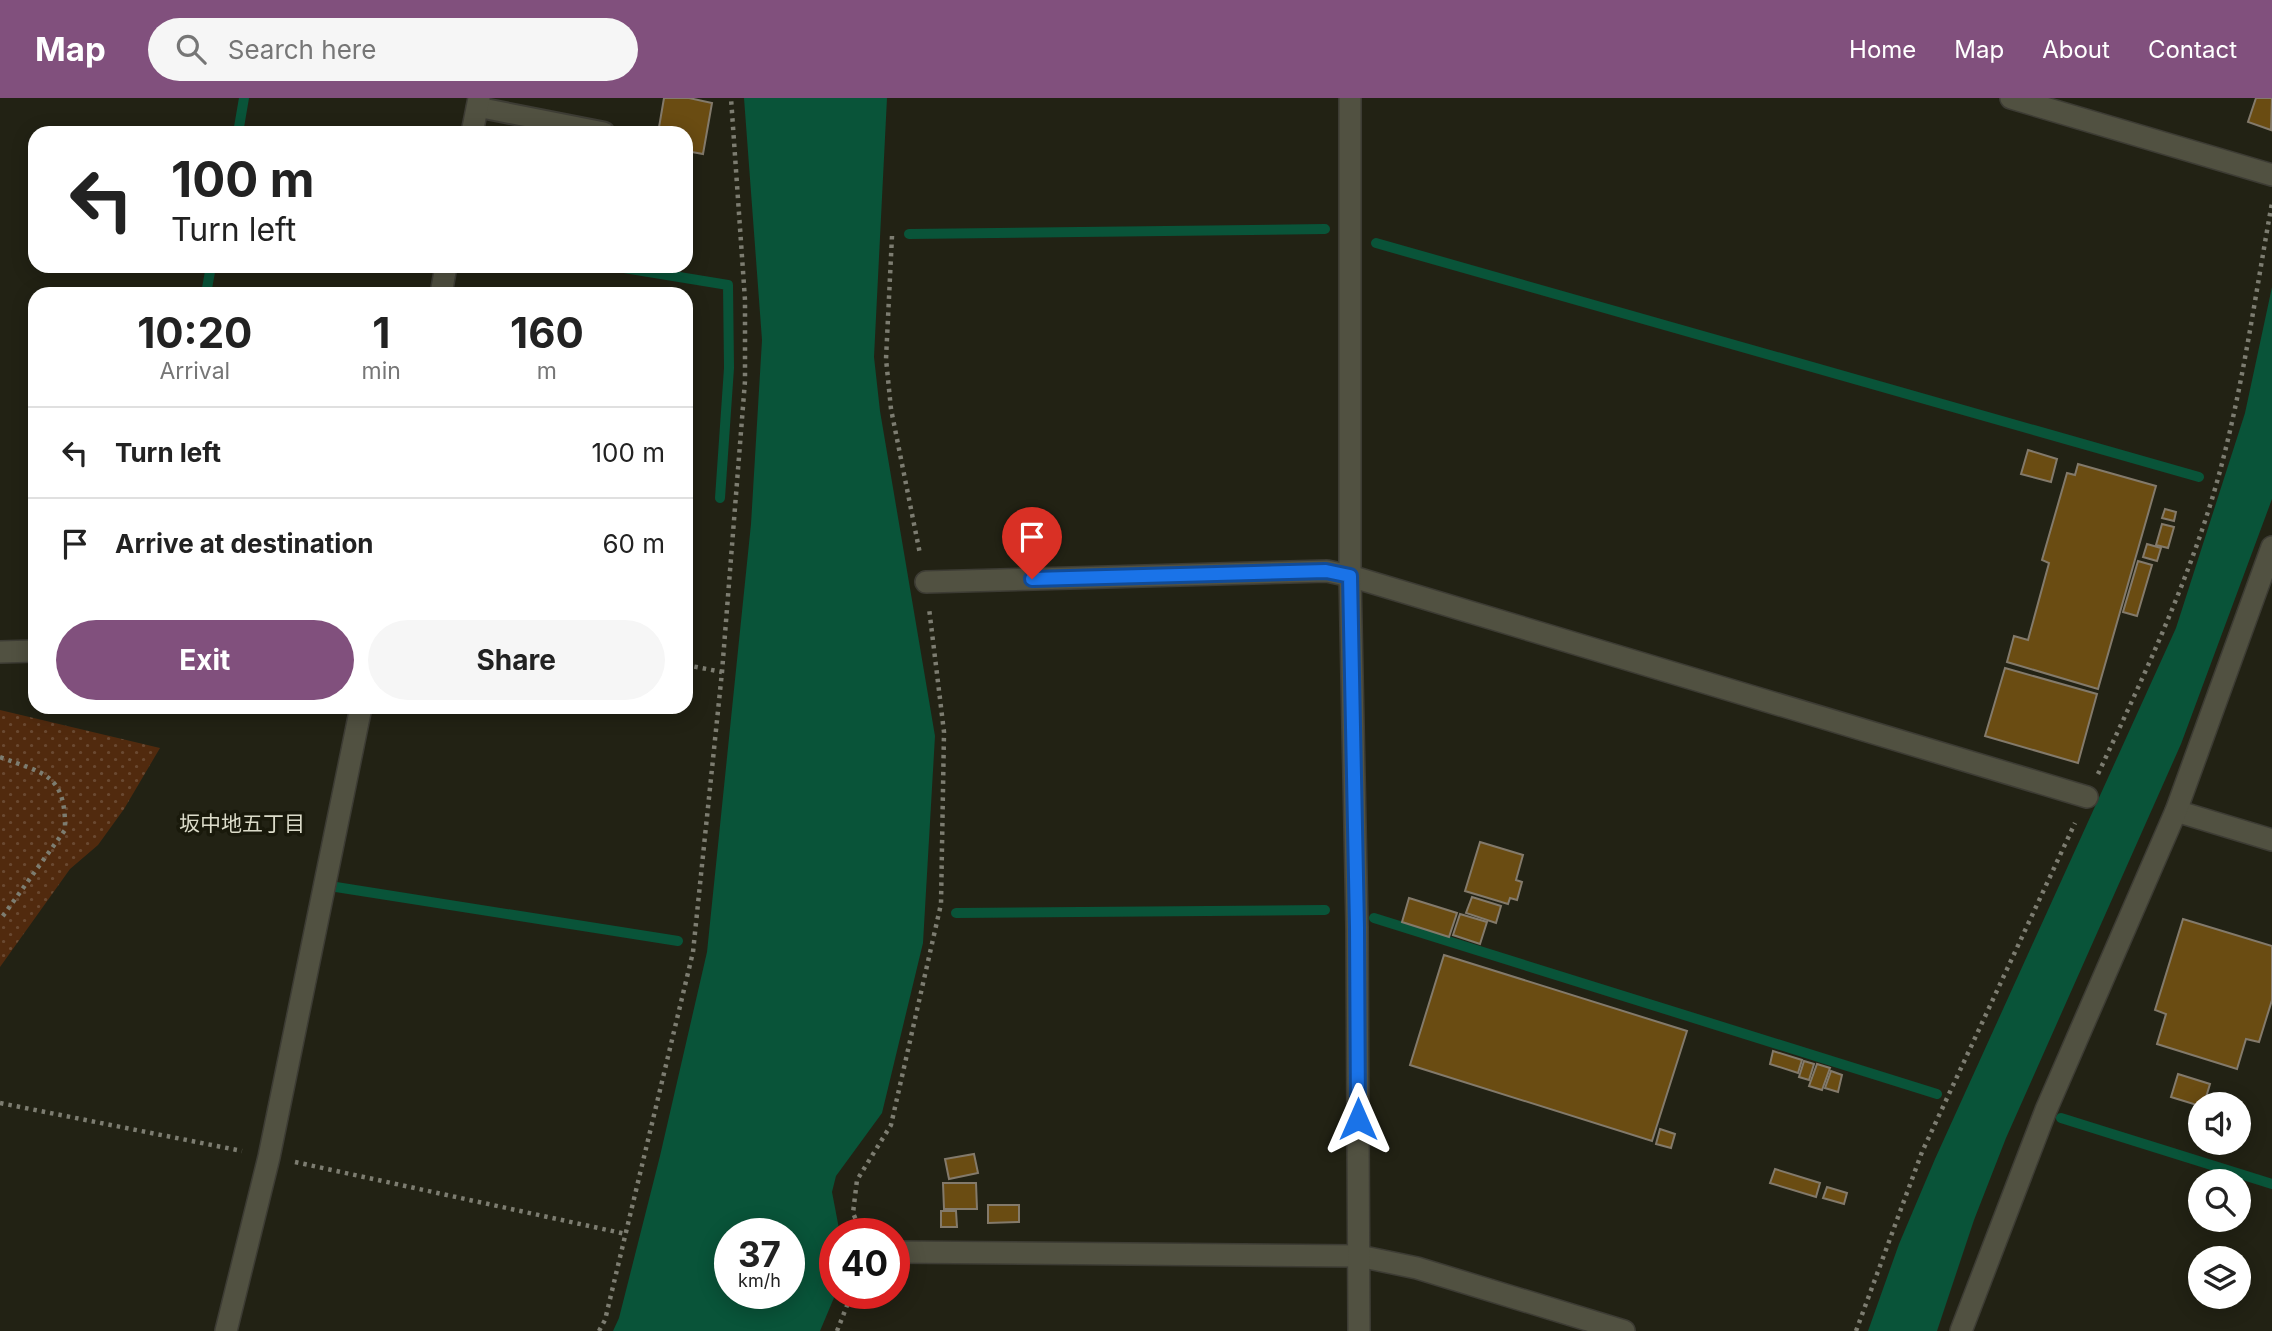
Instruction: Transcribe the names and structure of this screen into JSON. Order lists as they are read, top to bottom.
{
  "districts": ["坂中地五丁目"],
  "page": {
    "header": "Map",
    "search": "Search here",
    "nav": [
      "Home",
      "Map",
      "About",
      "Contact"
    ],
    "turn": ["100 m", "Turn left"],
    "eta": [
      "10:20",
      "Arrival",
      "1",
      "min",
      "160",
      "m"
    ],
    "list": [
      {
        "name": "Turn left",
        "value": "100 m"
      },
      {
        "name": "Arrive at destination",
        "value": "60 m"
      }
    ],
    "buttons": ["Exit", "Share"],
    "speed": "37 km/h",
    "limit": "40"
  }
}
